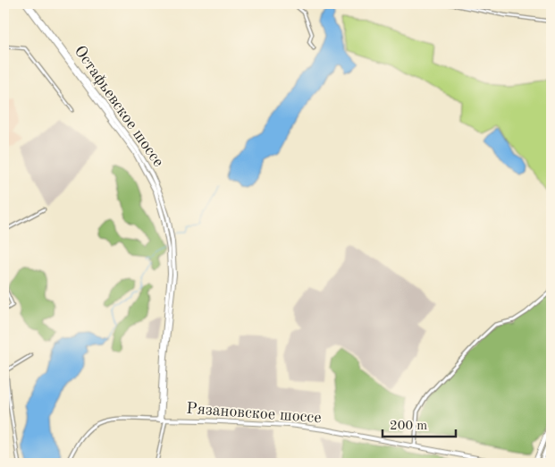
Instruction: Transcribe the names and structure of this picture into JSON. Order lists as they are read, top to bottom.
{
  "streets": {
    "main road": ["Остафьевское шоссе", "Рязановское шоссе"]
  },
  "crossings": [
    ["Остафьевское шоссе", "Рязановское шоссе"]
  ],
  "scale_bar": "200 m"
}
